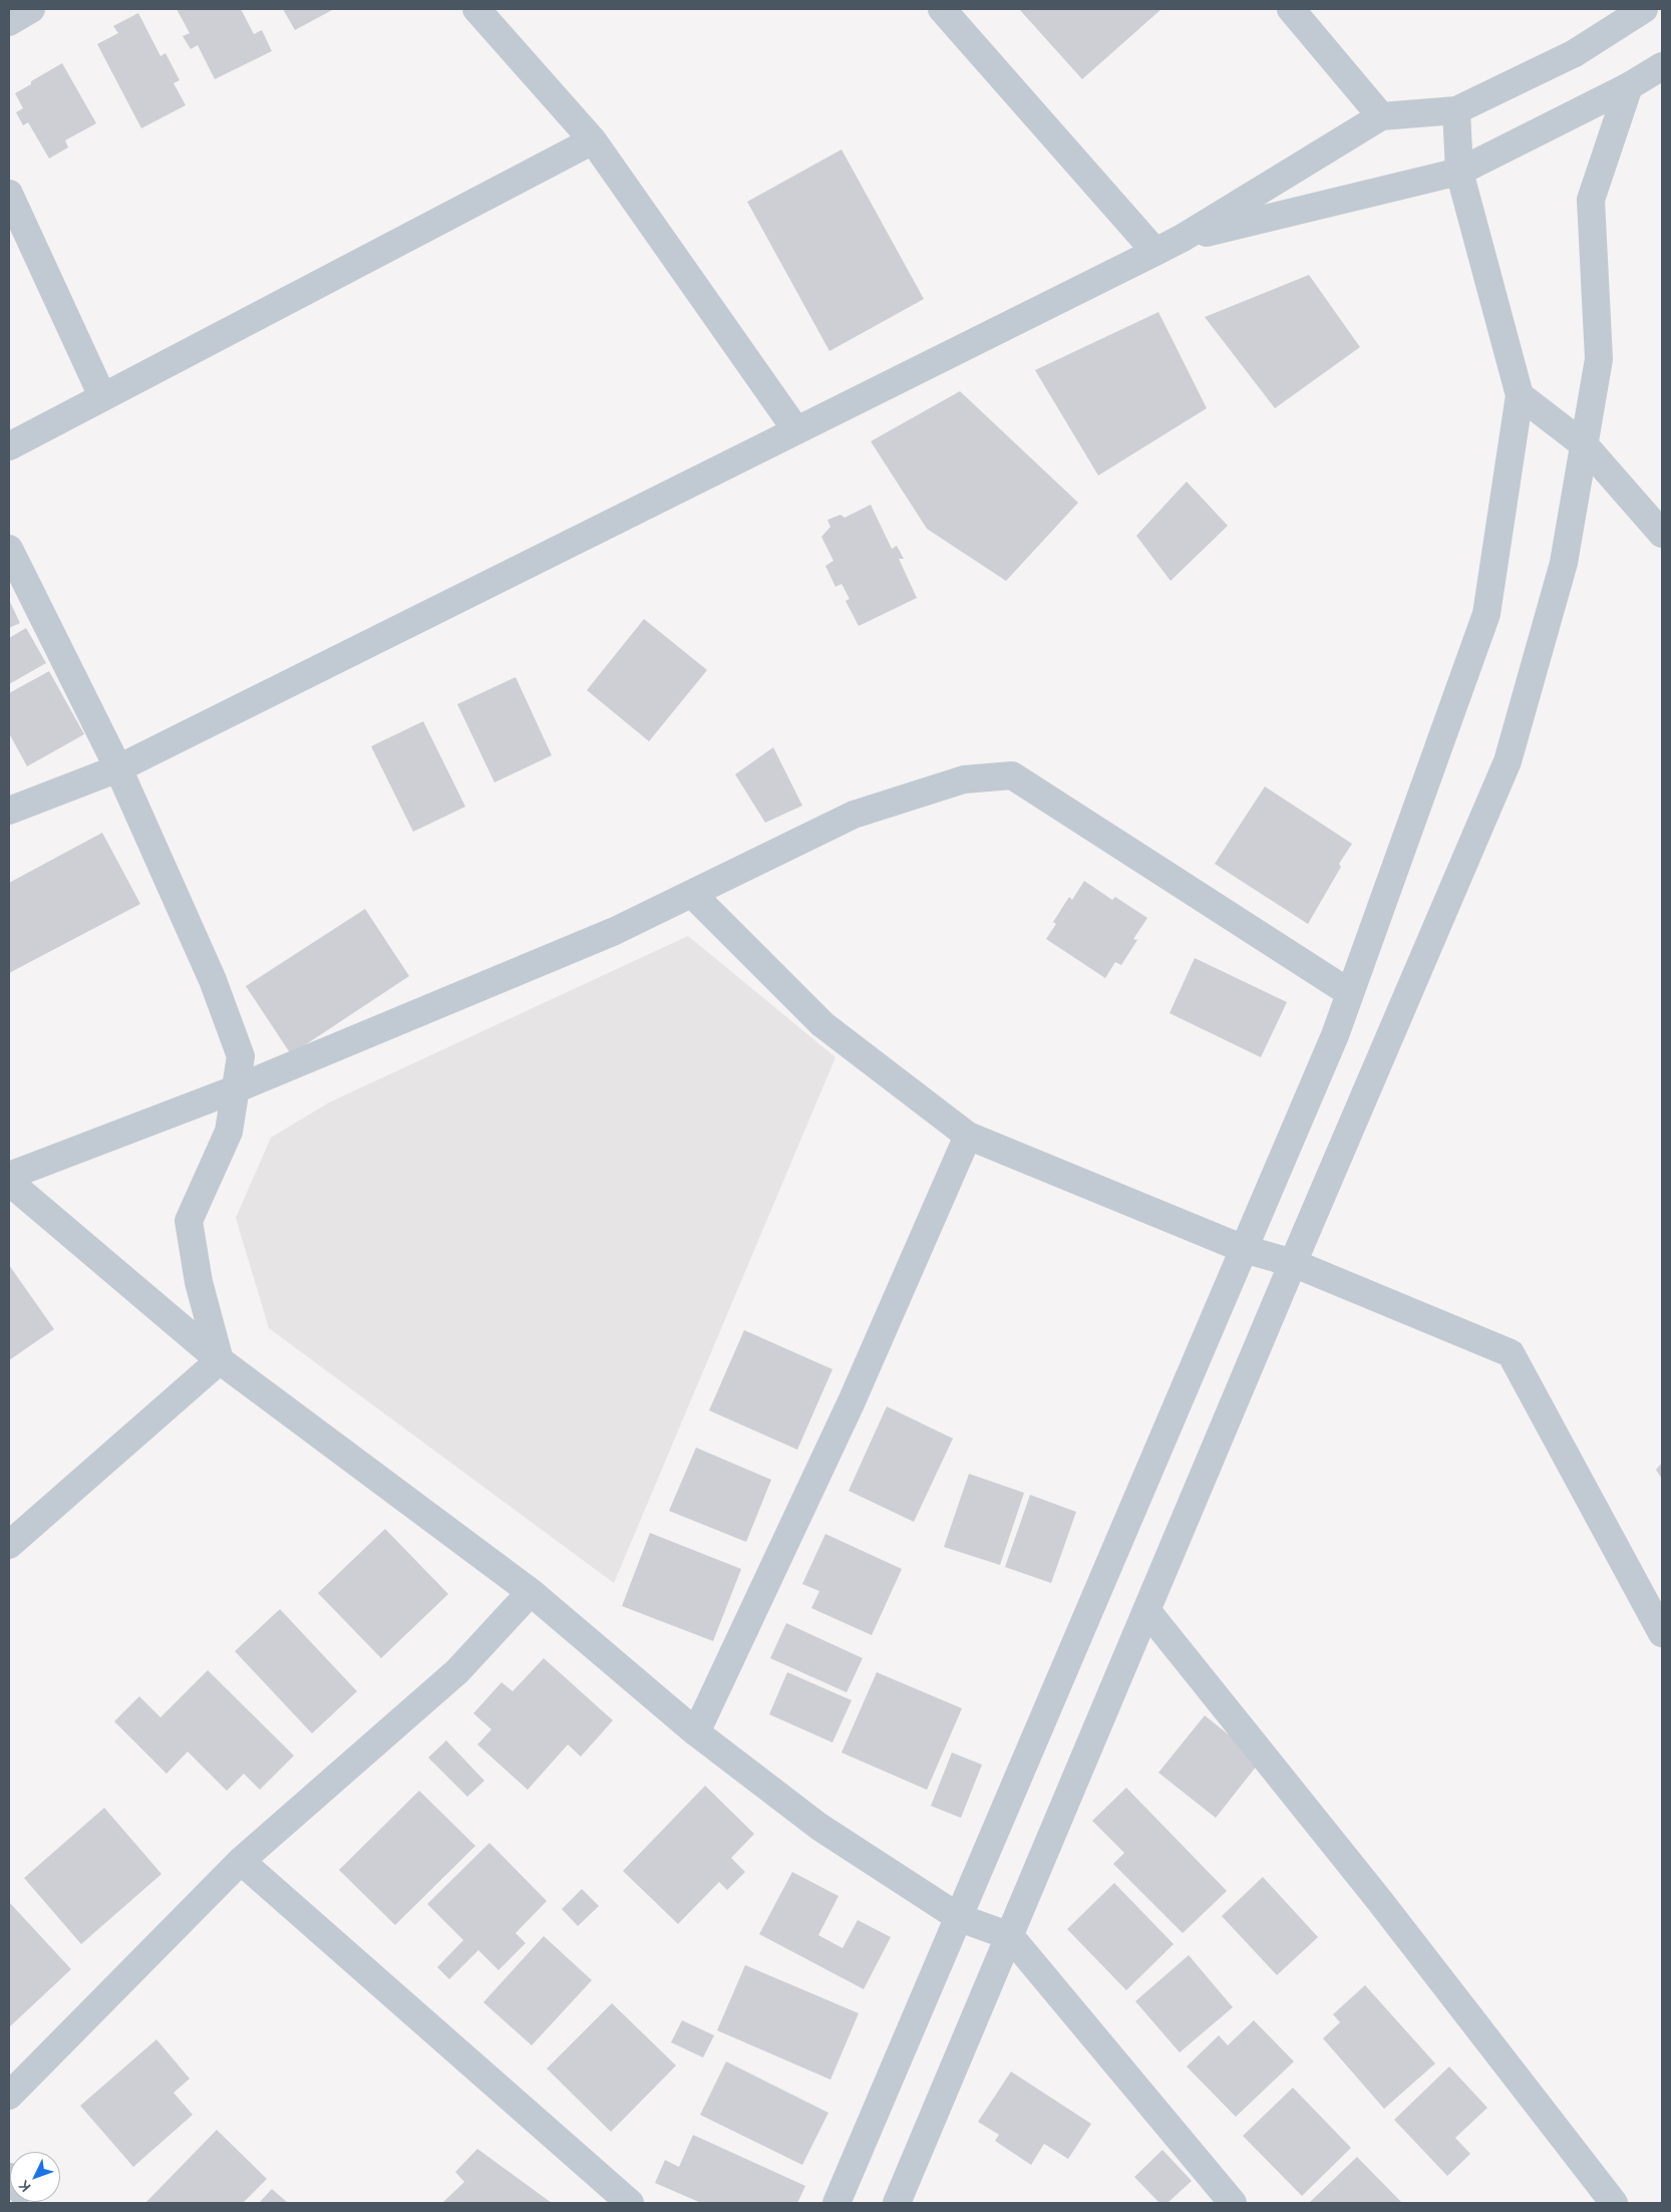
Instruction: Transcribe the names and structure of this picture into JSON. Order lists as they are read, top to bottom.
{
  "north": "bottom left"
}
